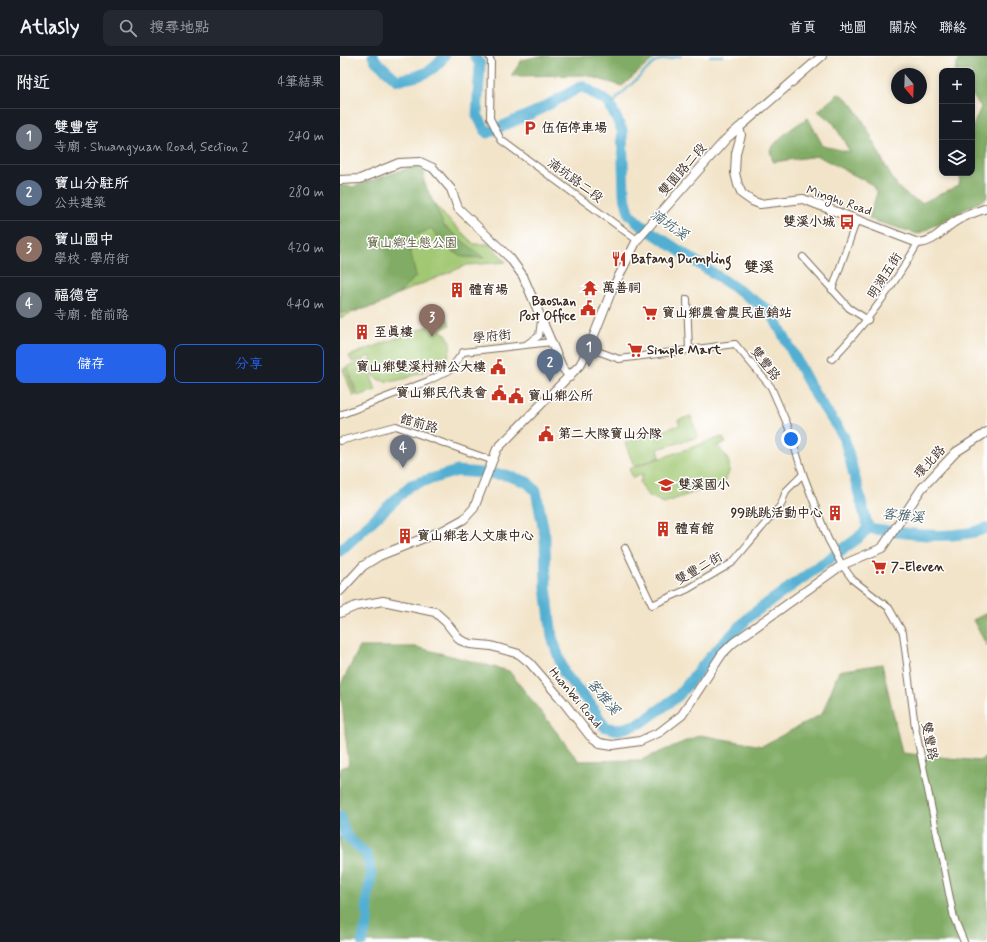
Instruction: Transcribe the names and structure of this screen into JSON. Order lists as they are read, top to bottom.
{
  "streets": {
    "street": [
      "雙園路二段",
      "湳坑路二段",
      "Minghu Road",
      "明湖五街",
      "學府街",
      "雙豐路",
      "館前路",
      "環北路",
      "雙豐二街",
      "Huanbei Road"
    ]
  },
  "crossings": [
    ["雙園路二段", "湳坑路二段"],
    ["雙園路二段", "Minghu Road"],
    ["雙園路二段", "雙豐路"],
    ["雙園路二段", "館前路"],
    ["Minghu Road", "明湖五街"],
    ["雙豐路", "環北路"],
    ["雙豐路", "雙豐二街"],
    ["雙豐路", "Huanbei Road"],
    ["環北路", "Huanbei Road"]
  ],
  "districts": ["雙溪"],
  "water": ["湳坑溪", "客雅溪"],
  "parks": ["寶山鄉生態公園"],
  "places": {
    "parking": ["伍佰停車場"],
    "bus stop": ["雙溪小城"],
    "restaurant": ["Bafang Dumpling"],
    "temple": ["萬善祠"],
    "building": [
      "體育場",
      "至真樓",
      "99跳跳活動中心",
      "體育館",
      "寶山鄉老人文康中心"
    ],
    "public building": [
      "Baoshan Post Office",
      "寶山鄉雙溪村辦公大樓",
      "寶山鄉民代表會",
      "寶山鄉公所",
      "第二大隊寶山分隊"
    ],
    "supermarket": ["寶山鄉農會農民直銷站", "Simple Mart", "7-Eleven"],
    "school or university": ["雙溪國小"]
  },
  "north": "bottom",
  "page": {
    "header": "Atlasly",
    "search": "搜尋地點",
    "nav": [
      "首頁",
      "地圖",
      "關於",
      "聯絡"
    ],
    "heading": ["附近", "4筆結果"],
    "map_buttons": ["+", "−"],
    "list": [
      {
        "mark": "1",
        "name": "雙豐宮",
        "note": "寺廟 · Shuangyuan Road, Section 2",
        "value": "240 m"
      },
      {
        "mark": "2",
        "name": "寶山分駐所",
        "note": "公共建築",
        "value": "280 m"
      },
      {
        "mark": "3",
        "name": "寶山國中",
        "note": "學校 · 學府街",
        "value": "420 m"
      },
      {
        "mark": "4",
        "name": "福德宮",
        "note": "寺廟 · 館前路",
        "value": "440 m"
      }
    ],
    "pins": [
      "3",
      "1",
      "2",
      "4"
    ],
    "buttons": ["儲存", "分享"]
  }
}
